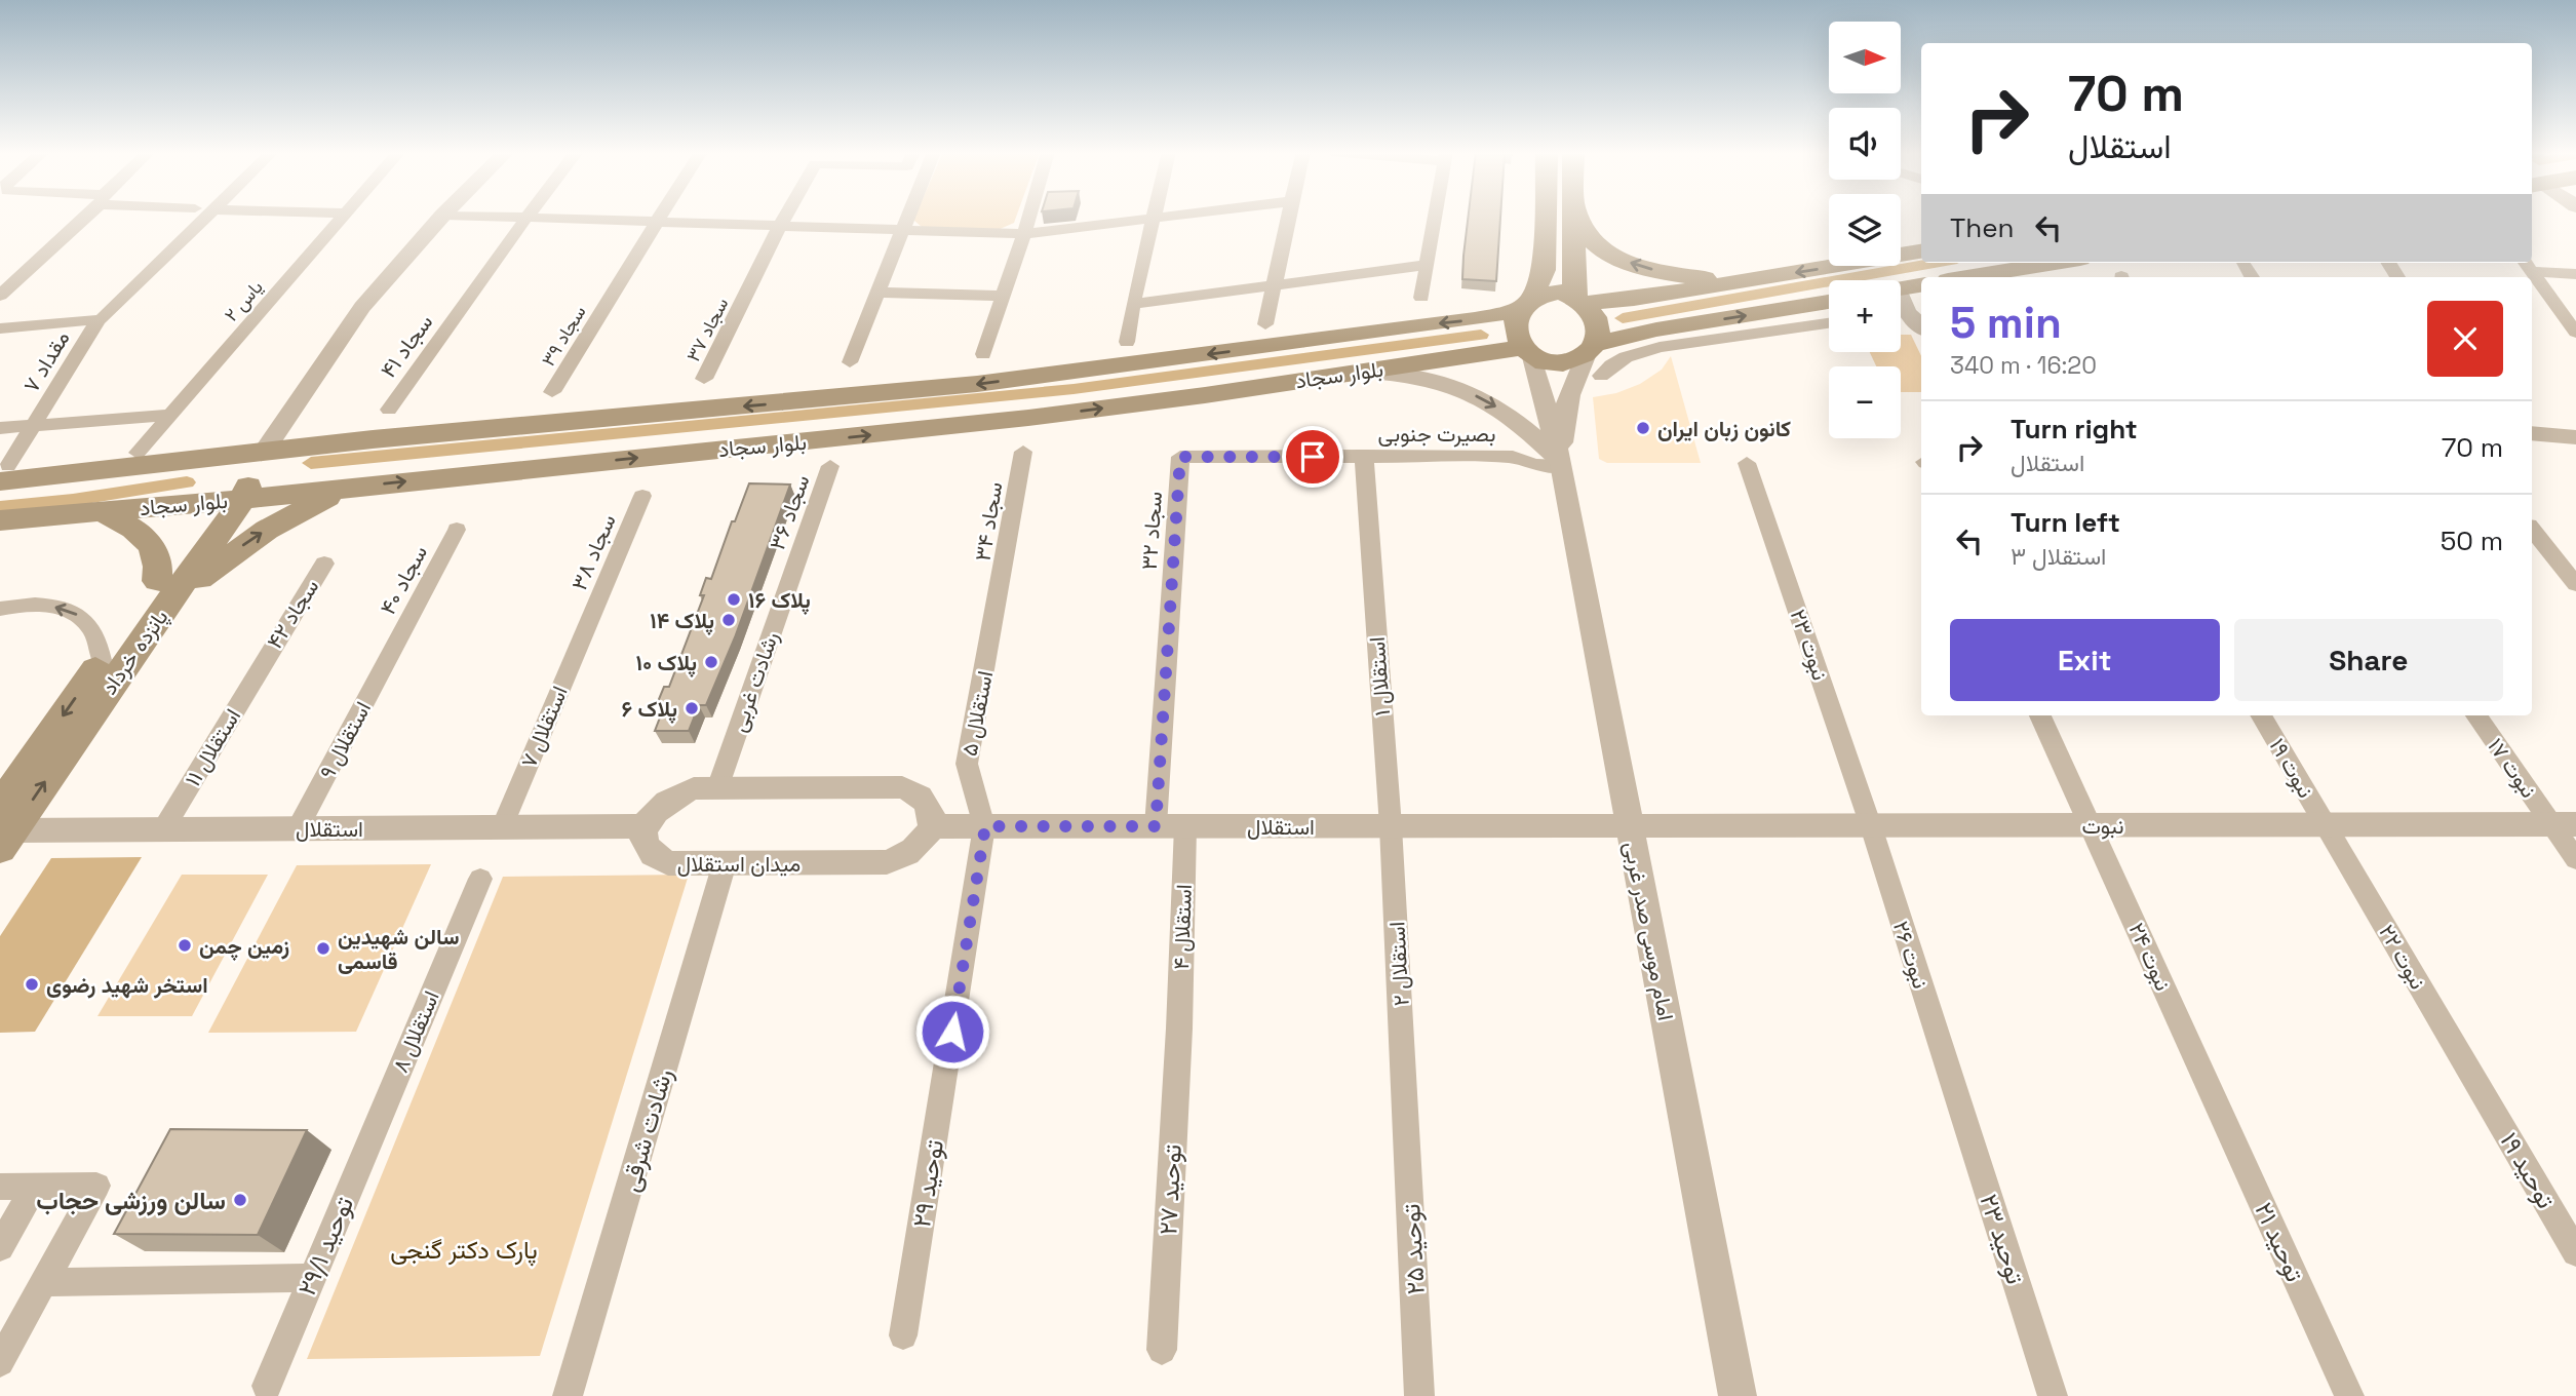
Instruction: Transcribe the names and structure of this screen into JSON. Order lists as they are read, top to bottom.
{
  "streets": {
    "main road": ["بلوار سجاد", "پانزده خرداد"],
    "street": [
      "یاس ۲",
      "سجاد ۳۷",
      "سجاد ۳۹",
      "سجاد ۴۱",
      "مقداد ۷",
      "بصیرت جنوبی",
      "سجاد ۳۶",
      "سجاد ۳۴",
      "سجاد ۳۲",
      "سجاد ۳۸",
      "سجاد ۴۰",
      "سجاد ۴۲",
      "نبوت ۲۳",
      "استقلال ۱",
      "رشادت غربی",
      "استقلال ۵",
      "استقلال ۷",
      "استقلال ۹",
      "استقلال ۱۱",
      "نبوت ۱۹",
      "نبوت ۱۷",
      "نبوت",
      "استقلال",
      "میدان استقلال",
      "استقلال ۴",
      "امام موسی صدر غربی",
      "نبوت ۲۶",
      "نبوت ۲۴",
      "نبوت ۲۲",
      "استقلال ۲",
      "استقلال ۸",
      "رشادت شرقی",
      "توحید ۱۹",
      "توحید ۲۹",
      "توحید ۲۷",
      "توحید ۲۳",
      "توحید ۲۱",
      "توحید ۲۹/۱",
      "توحید ۲۵"
    ]
  },
  "crossings": [
    ["مقداد ۷", "بلوار سجاد"],
    ["بلوار سجاد", "پانزده خرداد"],
    ["بلوار سجاد", "امام موسی صدر غربی"],
    ["بصیرت جنوبی", "سجاد ۳۲"],
    ["بصیرت جنوبی", "استقلال ۱"],
    ["بصیرت جنوبی", "امام موسی صدر غربی"],
    ["سجاد ۳۶", "رشادت غربی"],
    ["سجاد ۳۴", "استقلال ۵"],
    ["سجاد ۳۲", "استقلال"],
    ["سجاد ۳۸", "استقلال ۷"],
    ["سجاد ۴۰", "استقلال ۹"],
    ["سجاد ۴۲", "استقلال ۱۱"],
    ["نبوت ۲۳", "نبوت"],
    ["نبوت ۲۳", "نبوت ۲۶"],
    ["پانزده خرداد", "استقلال"],
    ["استقلال ۱", "استقلال"],
    ["استقلال ۱", "استقلال ۲"],
    ["استقلال ۵", "استقلال"],
    ["استقلال ۵", "توحید ۲۹"],
    ["استقلال ۷", "استقلال"],
    ["استقلال ۹", "استقلال"],
    ["استقلال ۱۱", "استقلال"],
    ["نبوت ۱۹", "نبوت"],
    ["نبوت ۱۹", "نبوت ۲۲"],
    ["نبوت ۱۷", "نبوت"],
    ["نبوت", "استقلال"],
    ["نبوت", "امام موسی صدر غربی"],
    ["نبوت", "نبوت ۲۶"],
    ["نبوت", "نبوت ۲۴"],
    ["نبوت", "نبوت ۲۲"],
    ["استقلال", "میدان استقلال"],
    ["استقلال", "استقلال ۴"],
    ["استقلال", "امام موسی صدر غربی"],
    ["استقلال", "استقلال ۲"],
    ["استقلال", "توحید ۲۹"],
    ["میدان استقلال", "رشادت شرقی"],
    ["استقلال ۴", "توحید ۲۷"],
    ["نبوت ۲۶", "توحید ۲۳"],
    ["نبوت ۲۴", "توحید ۲۱"],
    ["نبوت ۲۲", "توحید ۱۹"],
    ["استقلال ۲", "توحید ۲۵"],
    ["استقلال ۸", "توحید ۲۹/۱"]
  ],
  "parks": ["پارک دکتر گنجی"],
  "places": [
    "کانون زبان ایران",
    "پلاک ۱۶",
    "پلاک ۱۴",
    "پلاک ۱۰",
    "پلاک ۶",
    "زمین چمن",
    "سالن شهیدین قاسمی",
    "استخر شهید رضوی",
    "سالن ورزشی حجاب"
  ],
  "north": "right",
  "page": {
    "map_buttons": ["+", "−"],
    "turn": ["70 m", "استقلال"],
    "then": "Then",
    "heading": ["5 min", "340 m · 16:20"],
    "list": [
      {
        "name": "Turn right",
        "note": "استقلال",
        "value": "70 m"
      },
      {
        "name": "Turn left",
        "note": "استقلال ۳",
        "value": "50 m"
      }
    ],
    "buttons": ["Exit", "Share"]
  }
}
